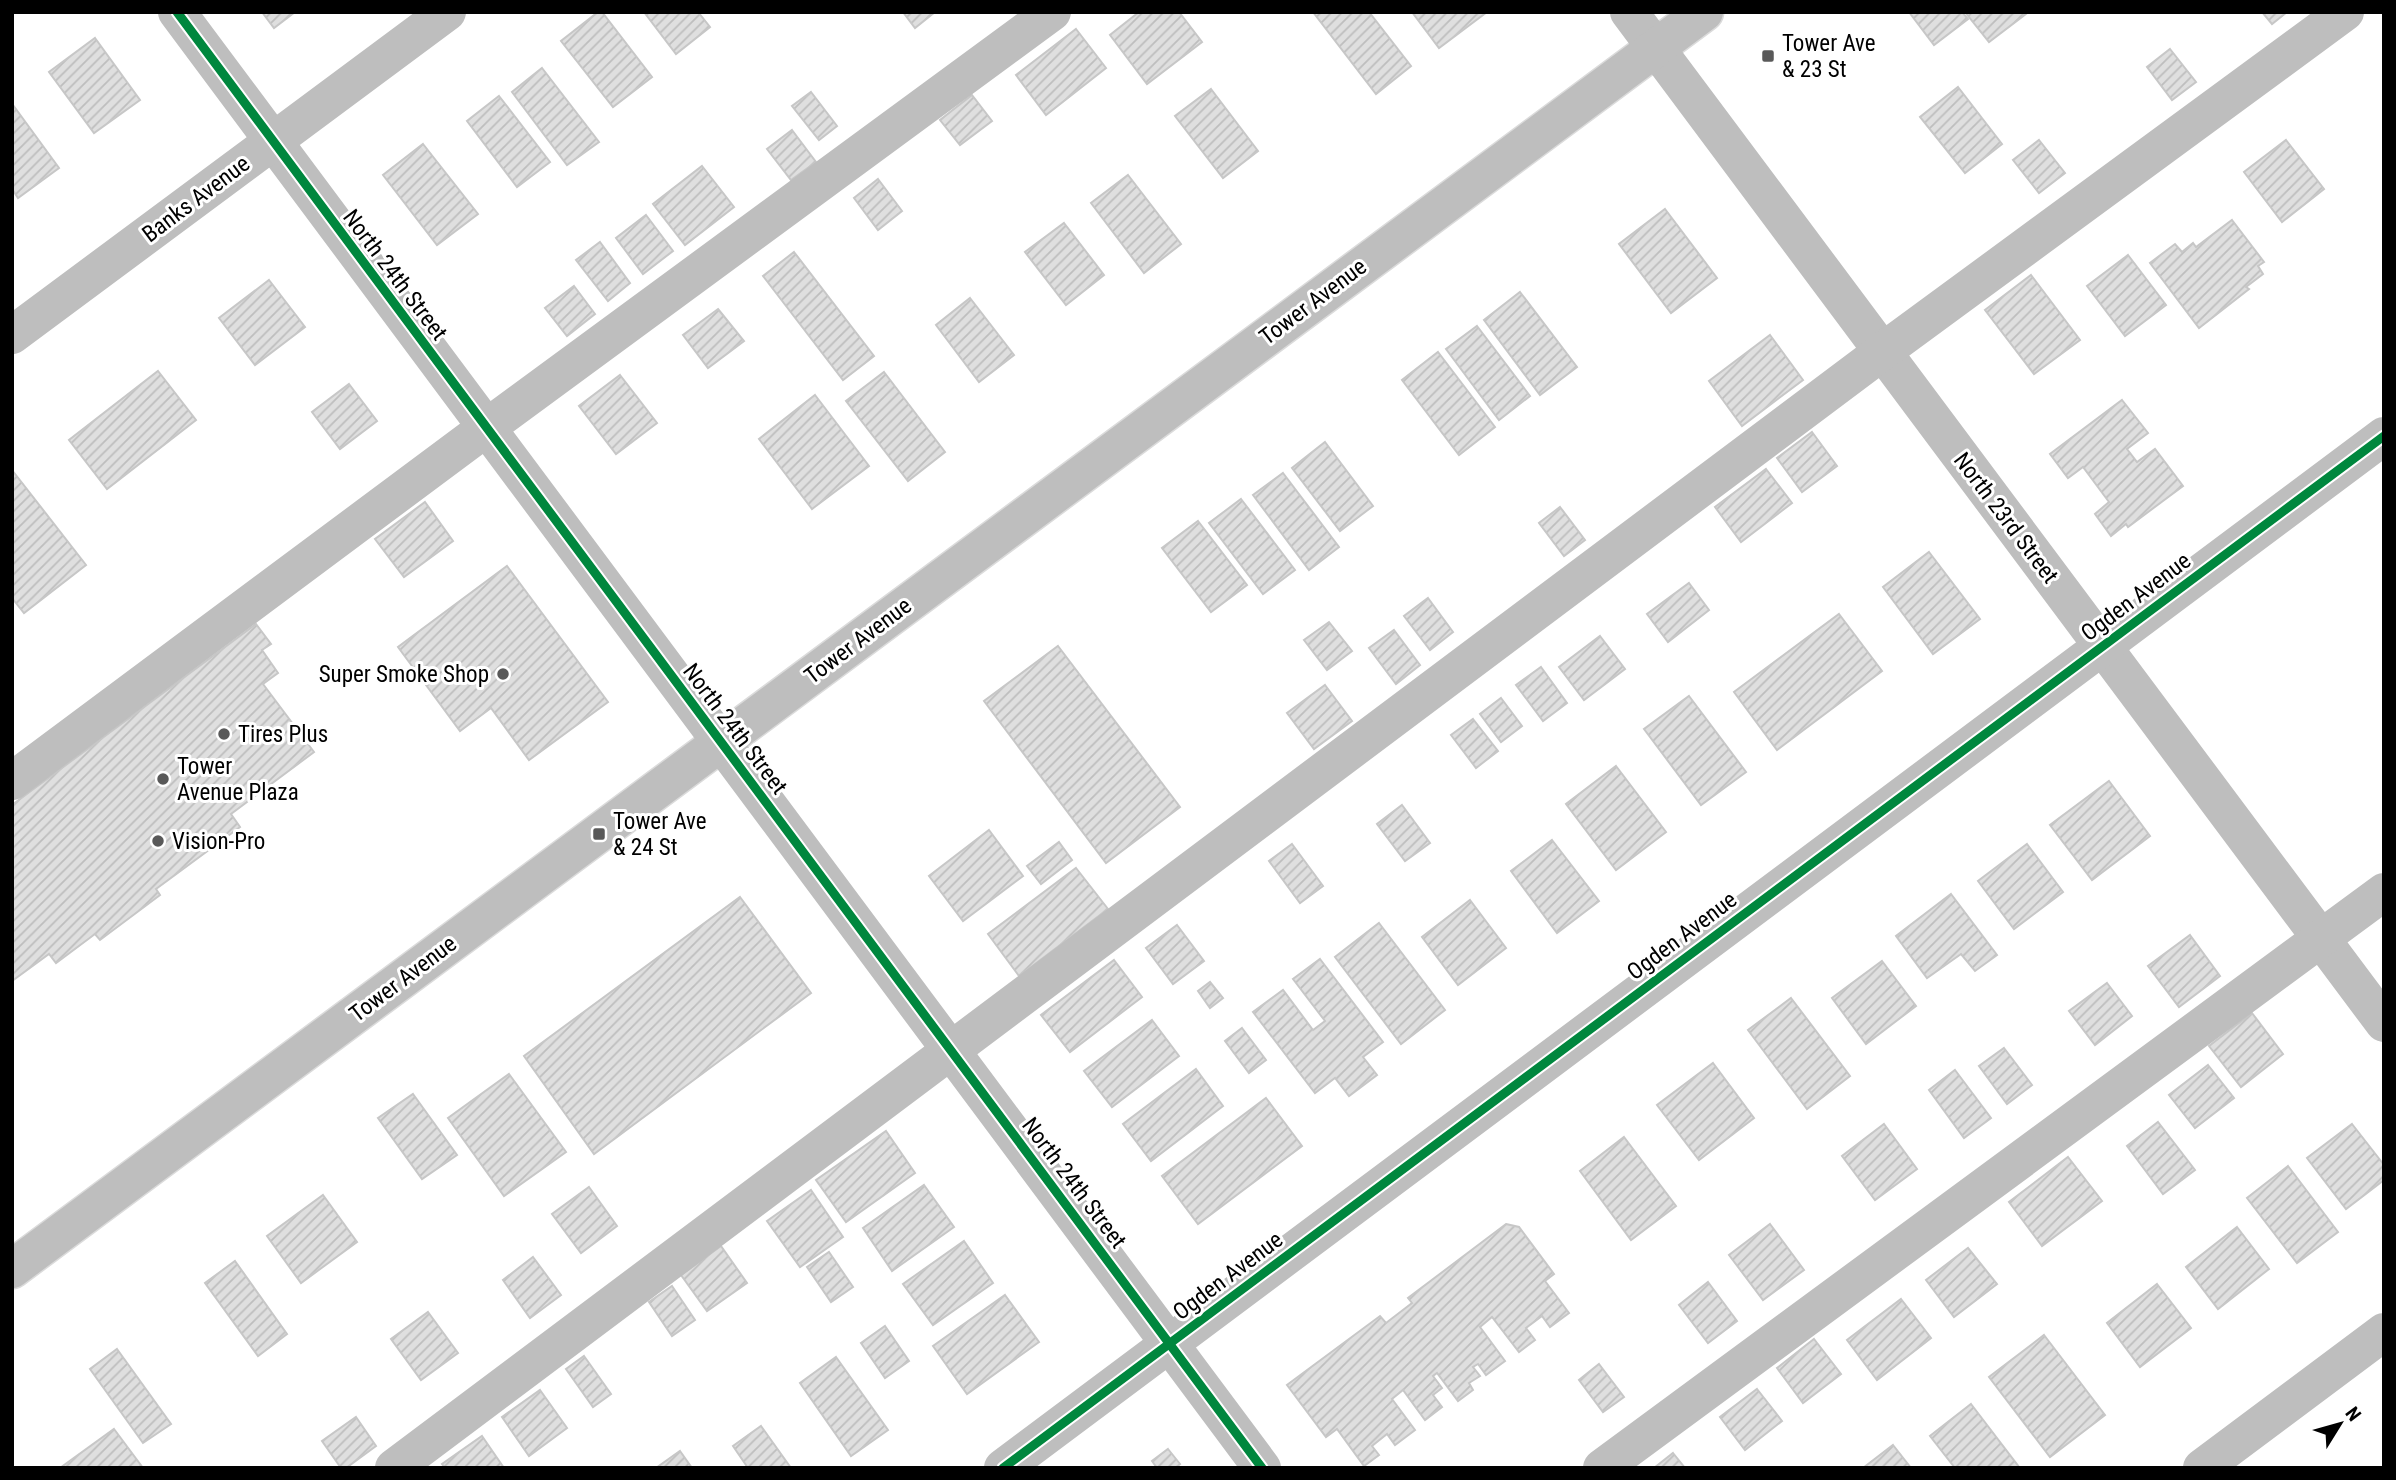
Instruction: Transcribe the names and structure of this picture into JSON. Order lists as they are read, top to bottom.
{
  "streets": {
    "street": [
      "Banks Avenue",
      "North 24th Street",
      "Tower Avenue",
      "North 23rd Street",
      "Ogden Avenue"
    ]
  },
  "crossings": [
    ["Banks Avenue", "North 24th Street"],
    ["North 24th Street", "Tower Avenue"],
    ["North 24th Street", "Ogden Avenue"],
    ["Tower Avenue", "North 23rd Street"],
    ["North 23rd Street", "Ogden Avenue"]
  ],
  "places": {
    "transit": ["Tower Ave & 23 St", "Tower Ave & 24 St"],
    "other": [
      "Super Smoke Shop",
      "Tires Plus",
      "Tower Avenue Plaza",
      "Vision-Pro"
    ]
  },
  "north": "top right"
}
